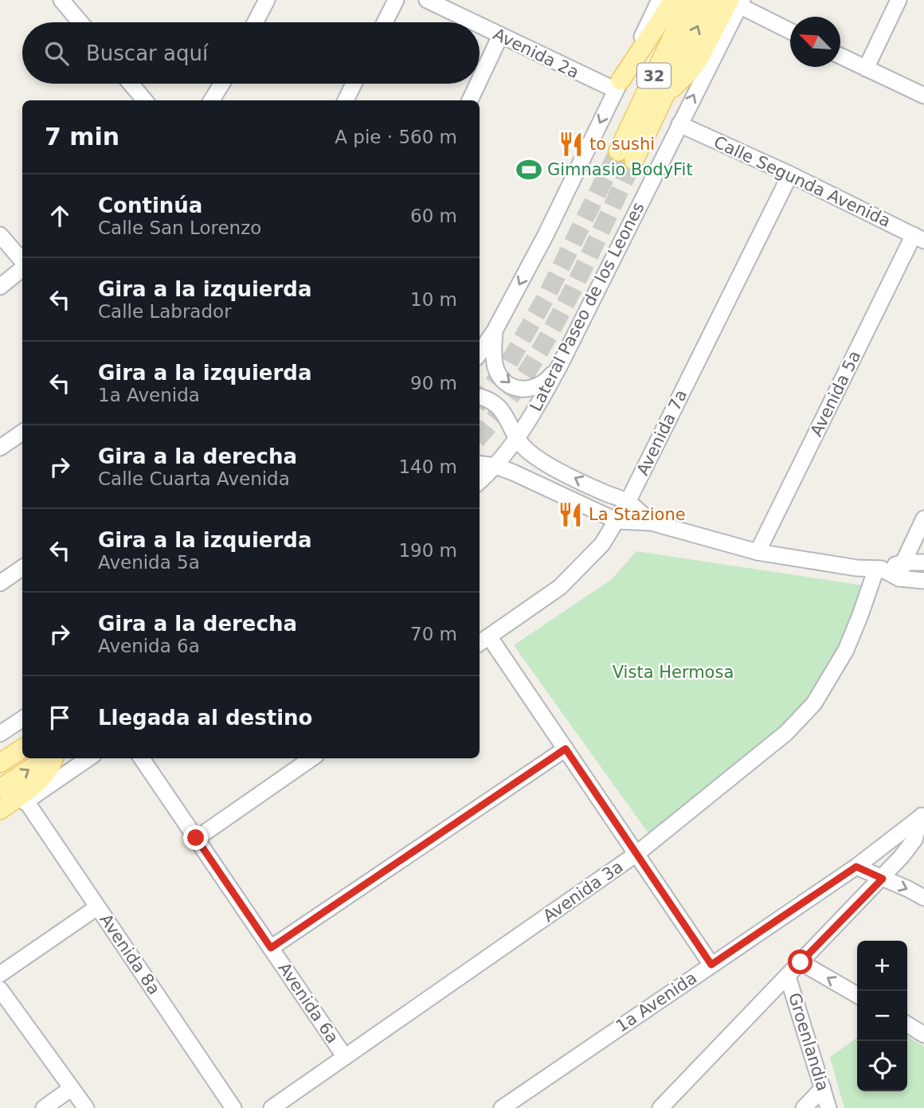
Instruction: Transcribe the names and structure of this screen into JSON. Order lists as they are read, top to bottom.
{
  "streets": {
    "main road": ["32"],
    "street": [
      "Avenida 2a",
      "Calle Segunda Avenida",
      "Lateral Paseo de los Leones",
      "Avenida 5a",
      "Avenida 7a",
      "Avenida 3a",
      "Avenida 8a",
      "1a Avenida",
      "Avenida 6a",
      "Groenlandia"
    ]
  },
  "crossings": [
    ["Calle Segunda Avenida", "Lateral Paseo de los Leones"],
    ["Calle Segunda Avenida", "Avenida 5a"],
    ["Calle Segunda Avenida", "Avenida 7a"],
    ["Avenida 3a", "Avenida 6a"]
  ],
  "parks": ["Vista Hermosa"],
  "places": {
    "restaurant": ["to sushi", "La Stazione"],
    "sports": ["Gimnasio BodyFit"]
  },
  "north": "top left",
  "page": {
    "search": "Buscar aquí",
    "heading": ["7 min", "A pie · 560 m"],
    "list": [
      ["Continúa", "Calle San Lorenzo", "60 m"],
      ["Gira a la izquierda", "Calle Labrador", "10 m"],
      ["Gira a la izquierda", "1a Avenida", "90 m"],
      ["Gira a la derecha", "Calle Cuarta Avenida", "140 m"],
      ["Gira a la izquierda", "Avenida 5a", "190 m"],
      ["Gira a la derecha", "Avenida 6a", "70 m"],
      "Llegada al destino"
    ],
    "map_buttons": ["+", "−"]
  }
}
